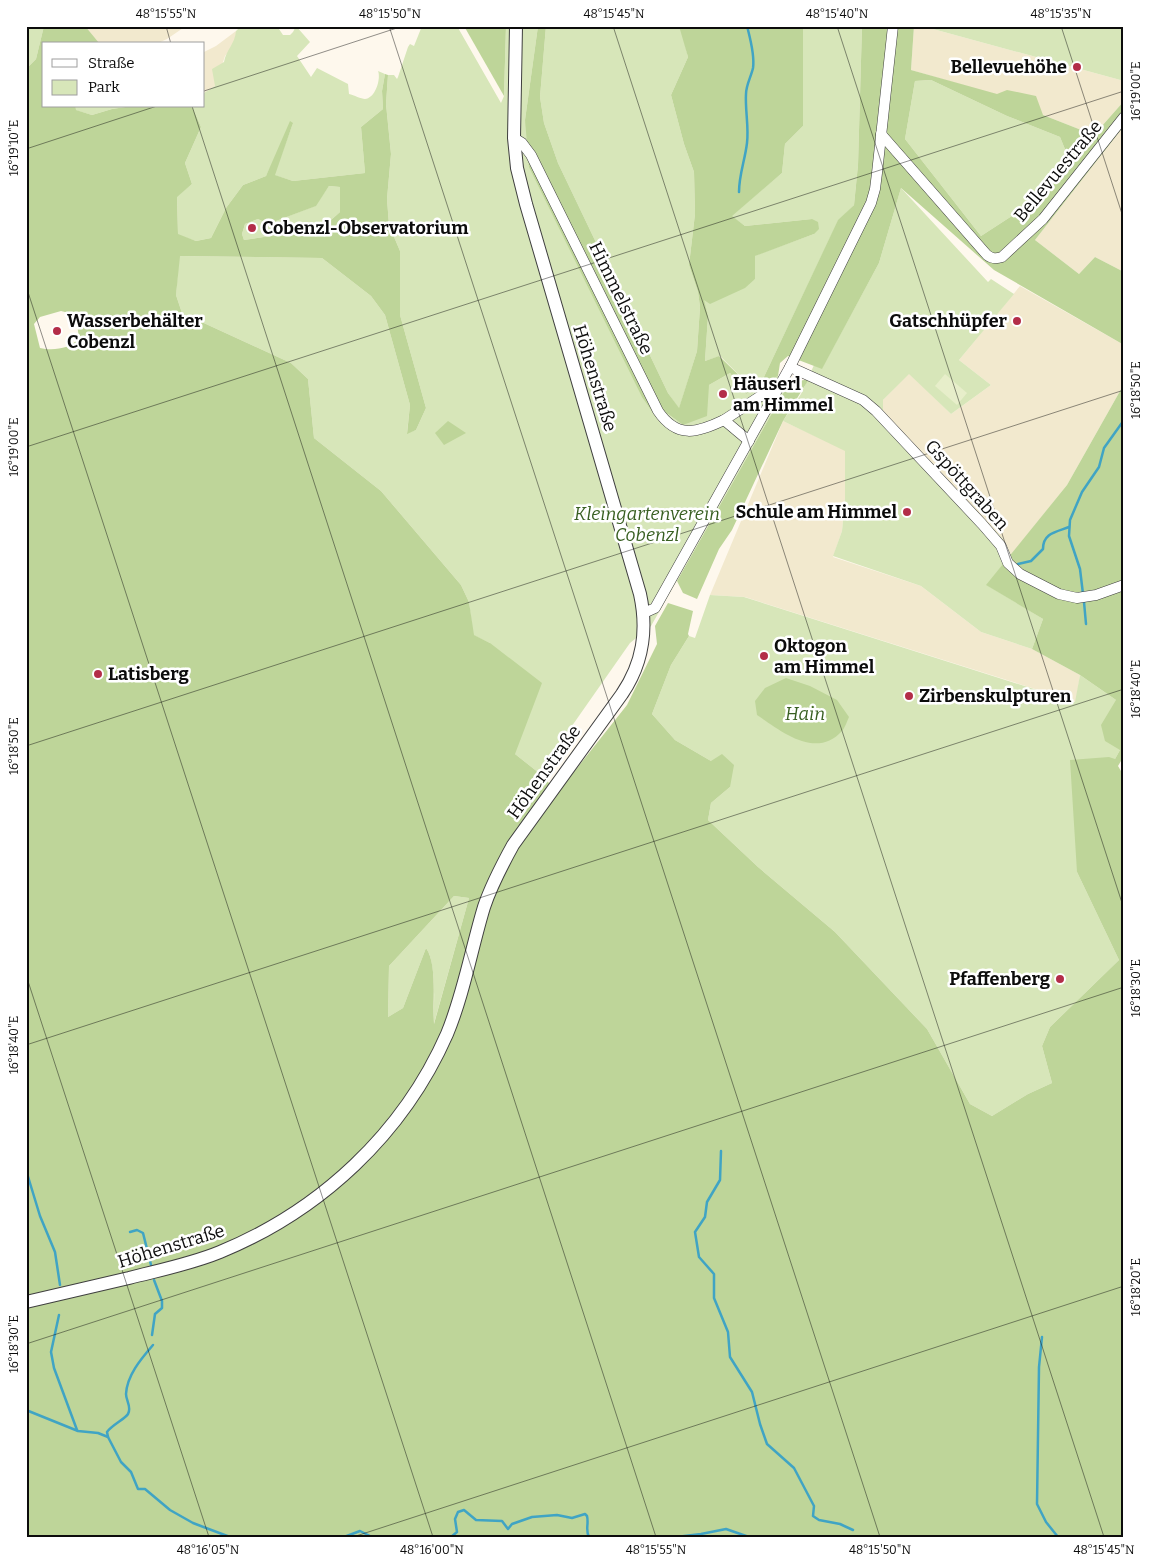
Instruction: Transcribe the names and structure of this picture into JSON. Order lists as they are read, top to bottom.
{
  "streets": {
    "street": [
      "Bellevuestraße",
      "Himmelstraße",
      "Höhenstraße",
      "Gspöttgraben"
    ]
  },
  "crossings": [
    ["Bellevuestraße", "Himmelstraße"],
    ["Himmelstraße", "Höhenstraße"],
    ["Himmelstraße", "Gspöttgraben"]
  ],
  "parks": ["Kleingartenverein Cobenzl", "Hain"],
  "places": [
    "Bellevuehöhe",
    "Cobenzl-Observatorium",
    "Gatschhüpfer",
    "Wasserbehälter Cobenzl",
    "Häuserl am Himmel",
    "Schule am Himmel",
    "Oktogon am Himmel",
    "Latisberg",
    "Zirbenskulpturen",
    "Pfaffenberg"
  ],
  "legend": ["Straße", "Park"],
  "coordinates": [
    "48°15'55\"N",
    "48°15'50\"N",
    "48°15'45\"N",
    "48°15'40\"N",
    "48°15'35\"N",
    "16°19'00\"E",
    "16°19'10\"E",
    "16°18'50\"E",
    "16°18'40\"E",
    "16°18'30\"E",
    "16°18'20\"E",
    "48°16'05\"N",
    "48°16'00\"N"
  ]
}
